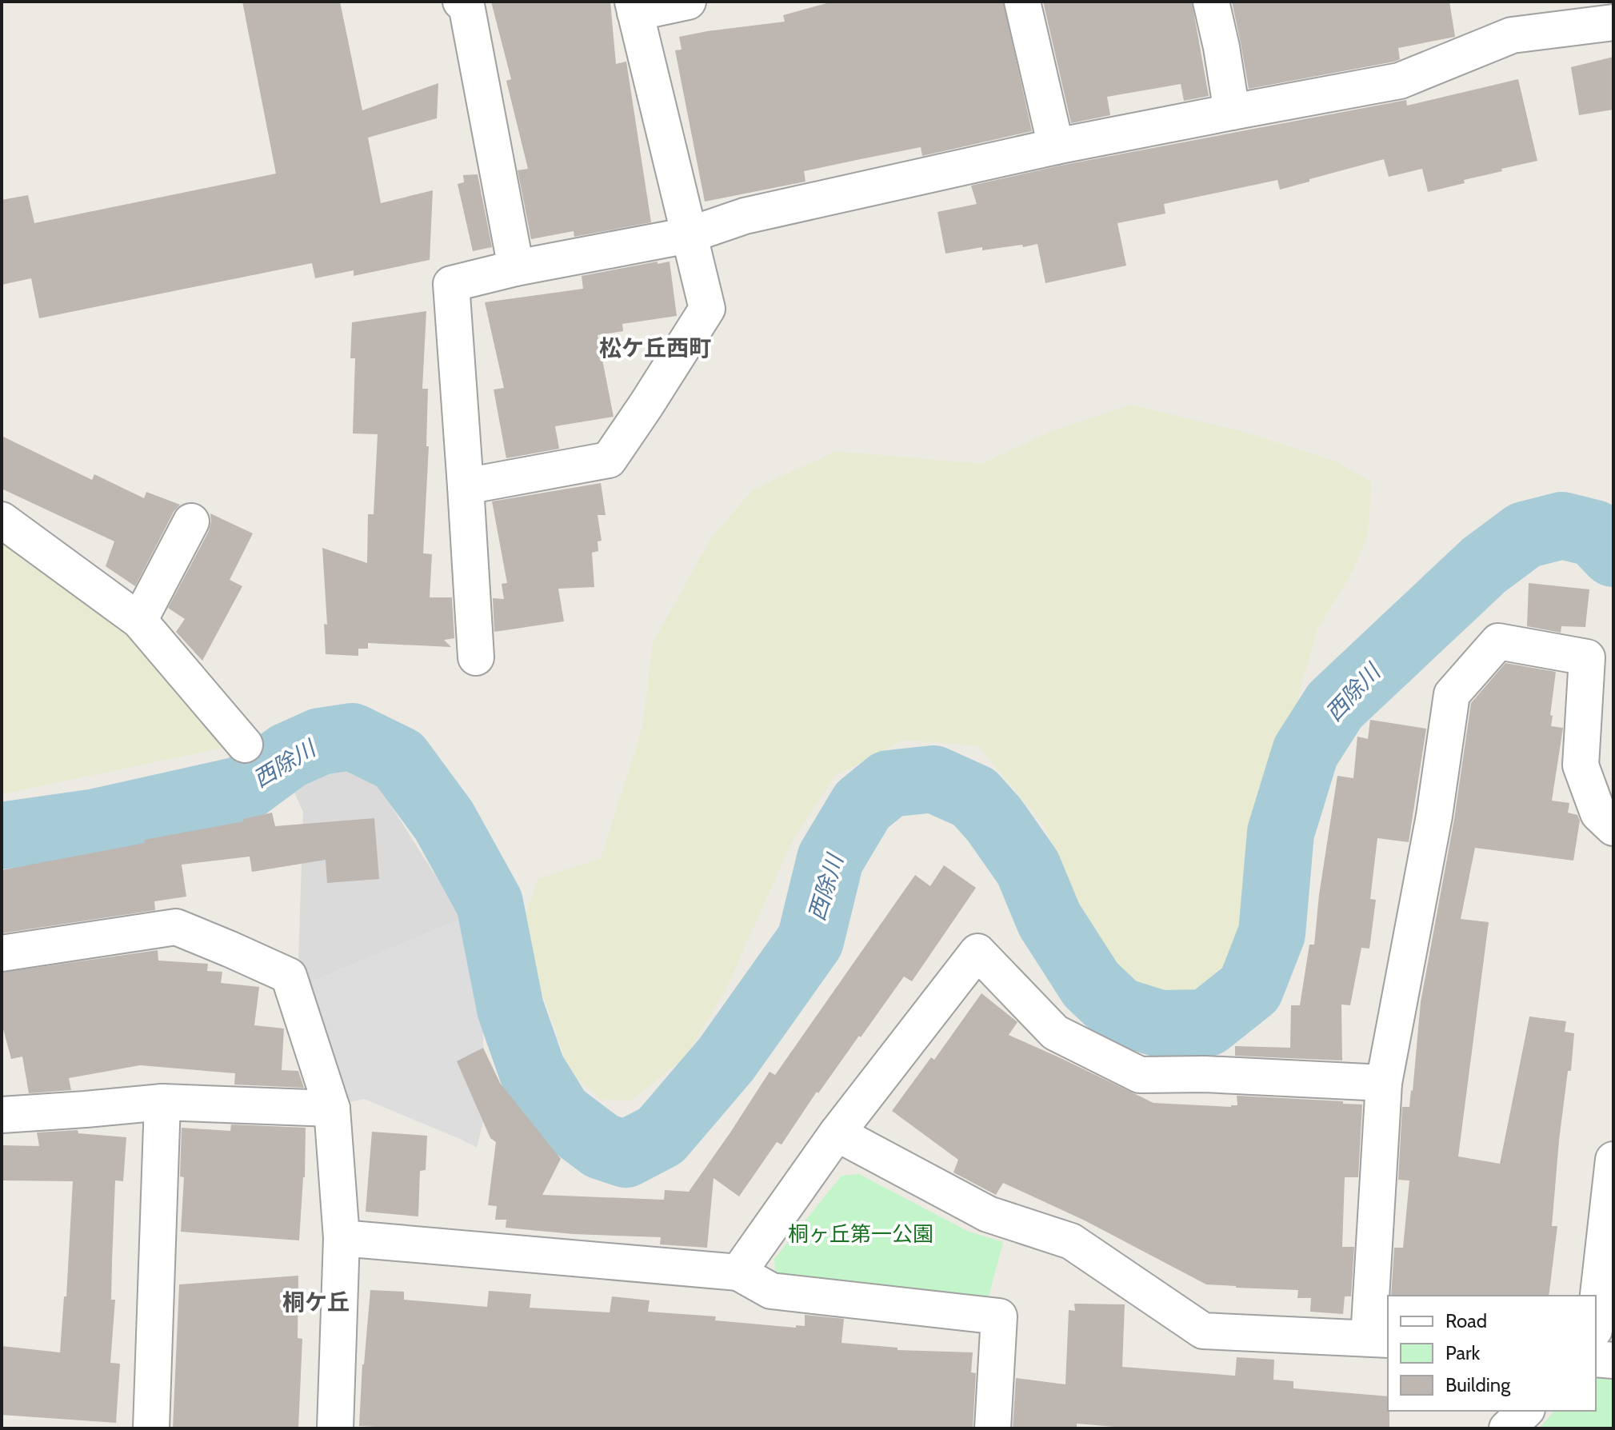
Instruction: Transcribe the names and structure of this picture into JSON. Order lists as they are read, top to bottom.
{
  "districts": ["松ケ丘西町", "桐ケ丘"],
  "water": ["西除川"],
  "parks": ["桐ヶ丘第一公園"],
  "legend": ["Road", "Park", "Building"]
}
